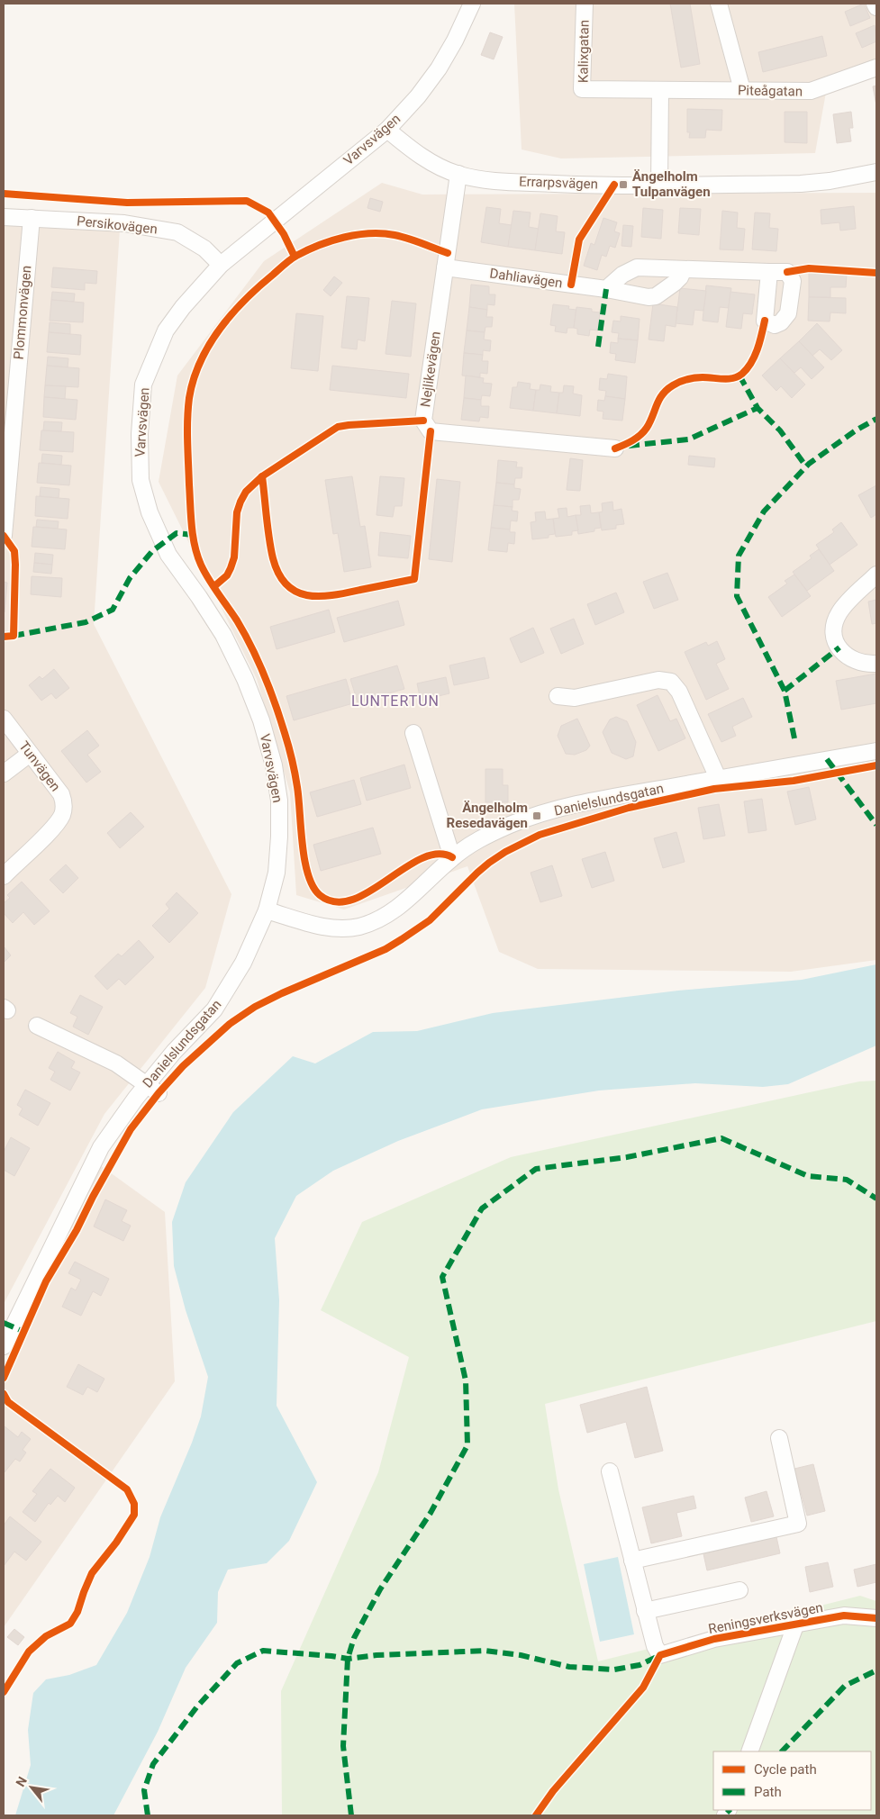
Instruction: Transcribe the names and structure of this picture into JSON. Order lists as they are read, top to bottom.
{
  "streets": {
    "street": [
      "Kalixgatan",
      "Piteågatan",
      "Varvsvägen",
      "Errarpsvägen",
      "Persikovägen",
      "Dahliavägen",
      "Plommonvägen",
      "Nejlikevägen",
      "Tunvägen",
      "Danielslundsgatan",
      "Reningsverksvägen"
    ]
  },
  "crossings": [
    ["Kalixgatan", "Piteågatan"],
    ["Varvsvägen", "Errarpsvägen"],
    ["Varvsvägen", "Persikovägen"],
    ["Varvsvägen", "Danielslundsgatan"],
    ["Errarpsvägen", "Nejlikevägen"],
    ["Persikovägen", "Plommonvägen"],
    ["Dahliavägen", "Nejlikevägen"]
  ],
  "districts": ["LUNTERTUN"],
  "places": {
    "transit": ["Ängelholm Tulpanvägen", "Ängelholm Resedavägen"]
  },
  "legend": ["Cycle path", "Path"],
  "north": "top left"
}
